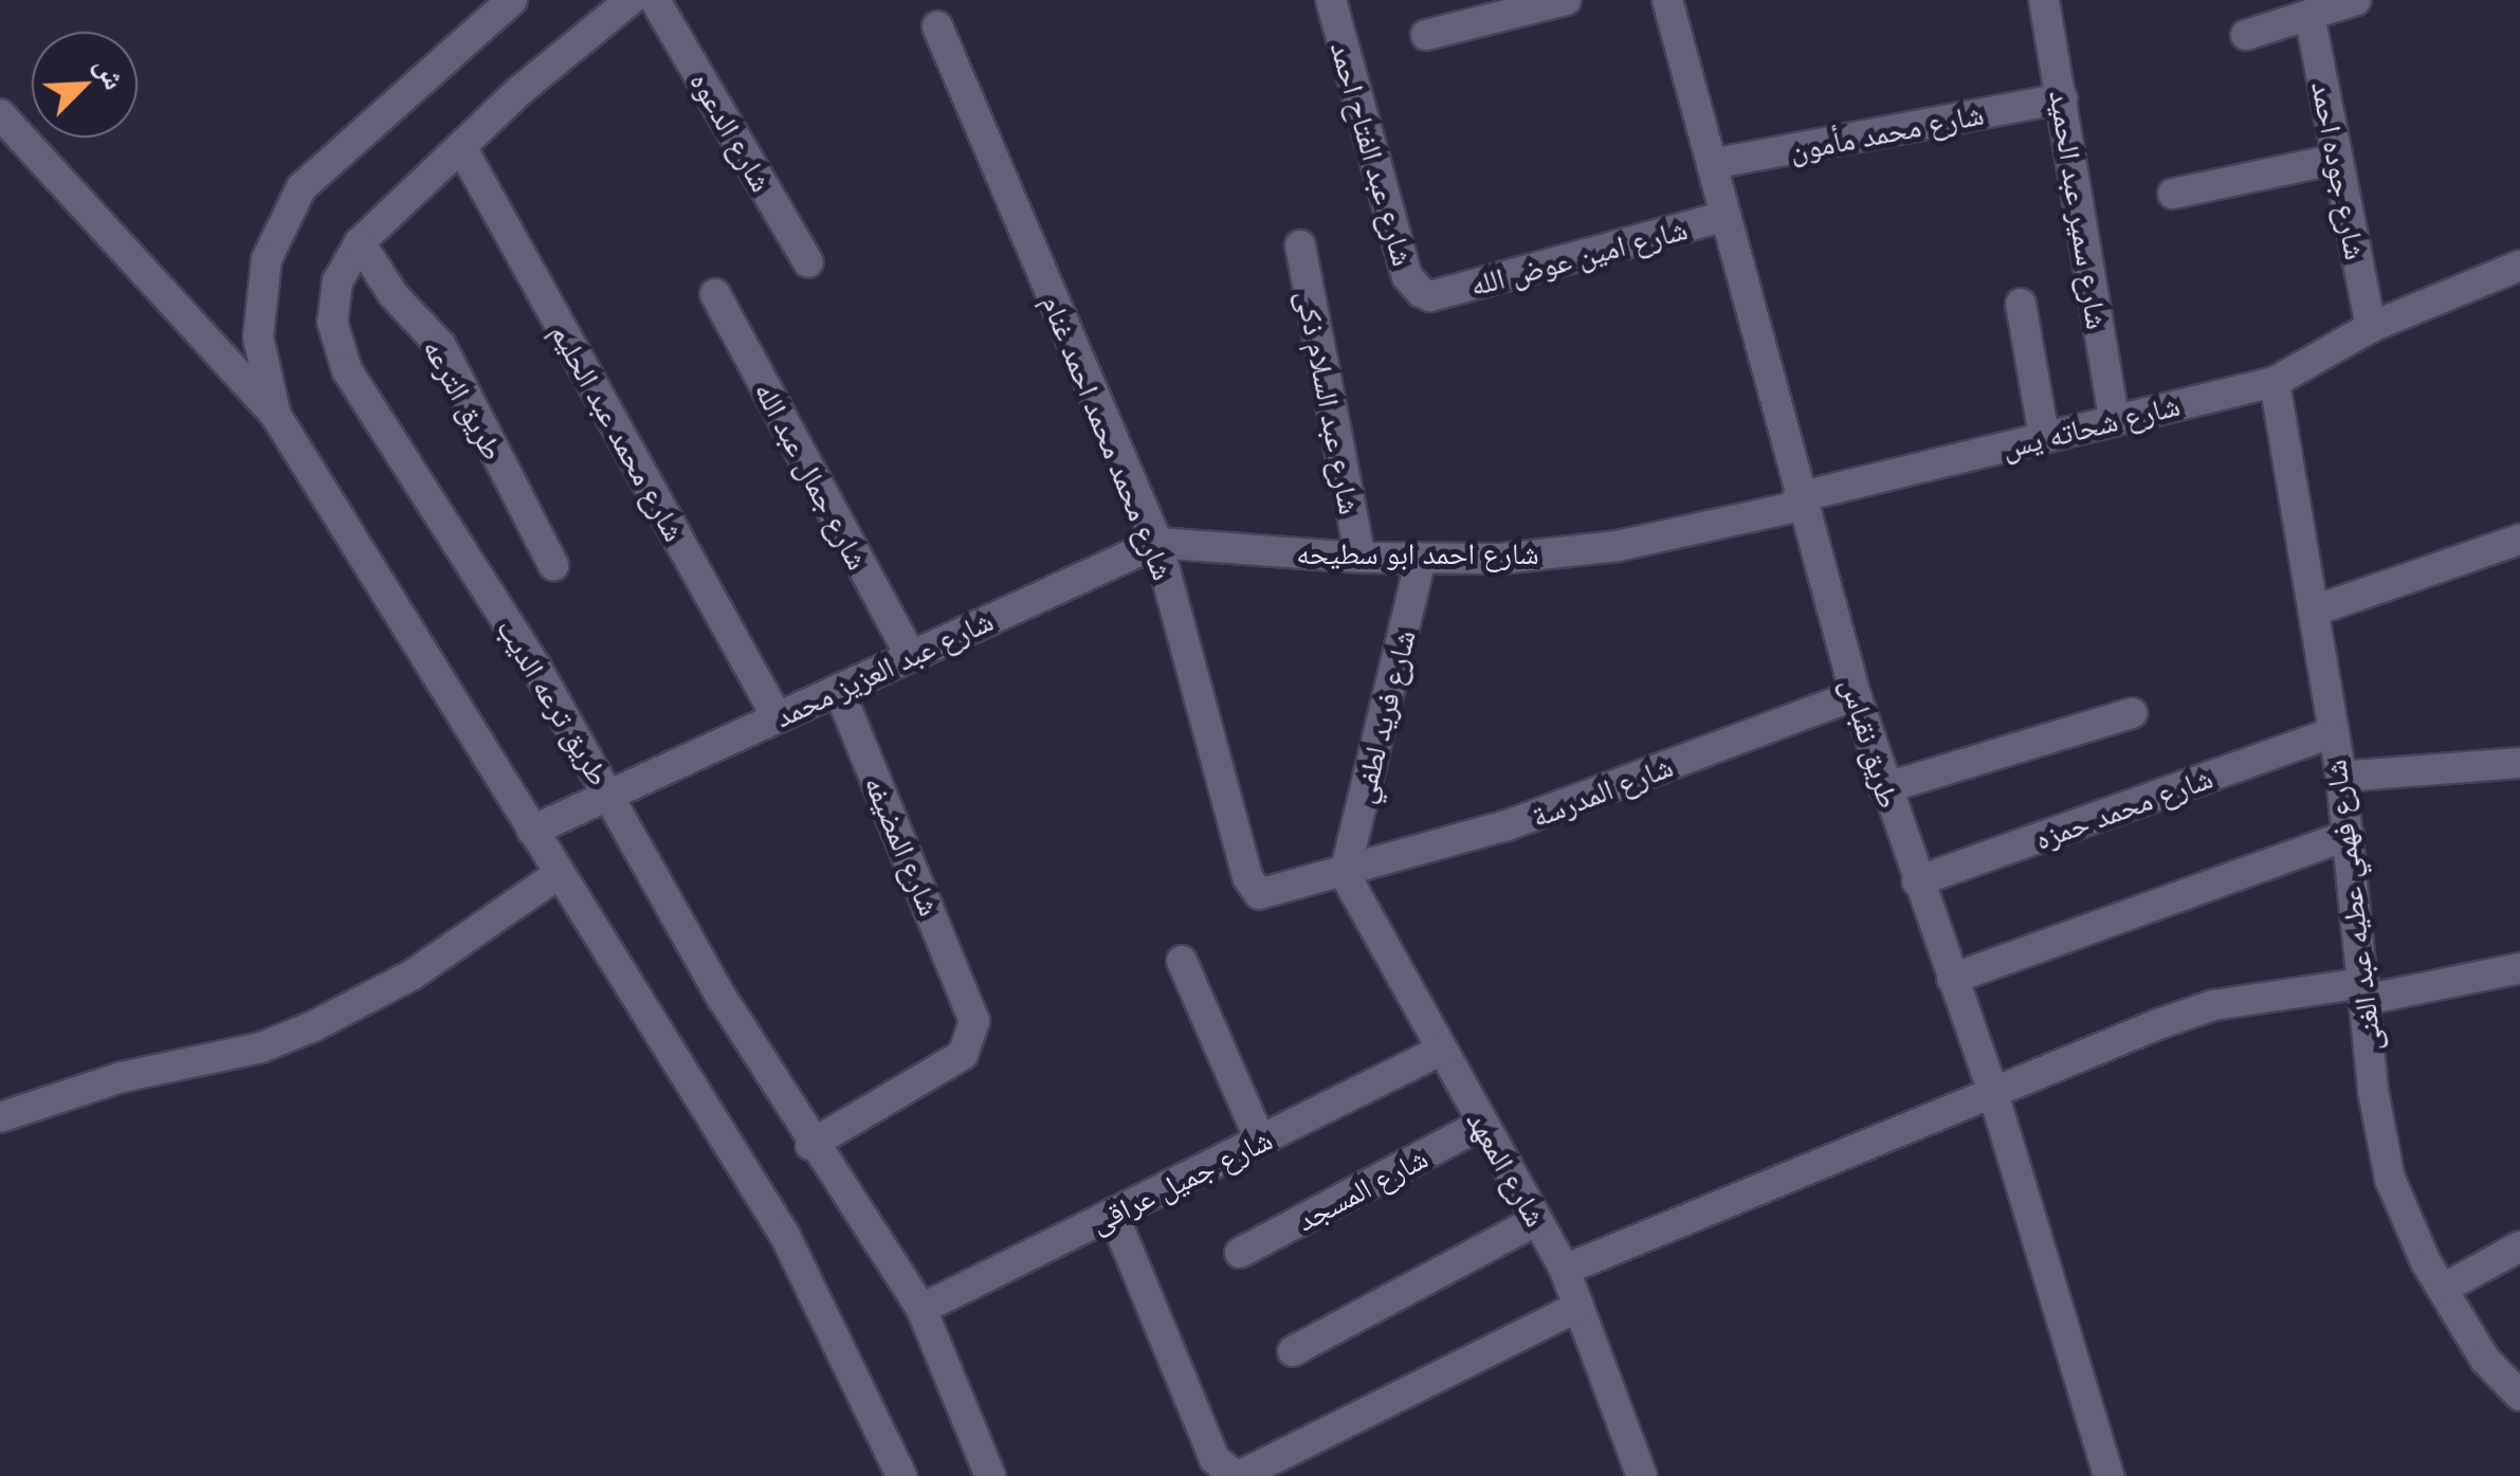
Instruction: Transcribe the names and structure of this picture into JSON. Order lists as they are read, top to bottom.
{
  "streets": {
    "street": [
      "شارع الدعوه",
      "شارع محمد مأمون",
      "شارع عبد الفتاح احمد",
      "شارع جوده احمد",
      "شارع سمير عبد الحميد",
      "شارع امين عوض الله",
      "طريق الترعه",
      "شارع عبد السلام ذكى",
      "شارع شحاته يس",
      "شارع محمد عبد الحليم",
      "شارع محمد محمد احمد غنام",
      "شارع جمال عبد الله",
      "شارع احمد ابو سطيحه",
      "شارع عبد العزيز محمد",
      "طريق ترعه الديب",
      "شارع فريد لطفي",
      "طريق نقباس",
      "شارع المدرسة",
      "شارع محمد حمزه",
      "شارع المضيفه",
      "شارع فهمي عطيه عبد الغنى",
      "شارع المعهد",
      "شارع جميل عراقى",
      "شارع المسجد"
    ]
  },
  "crossings": [
    ["شارع محمد مأمون", "شارع سمير عبد الحميد"],
    ["شارع محمد مأمون", "طريق نقباس"],
    ["شارع عبد الفتاح احمد", "شارع امين عوض الله"],
    ["شارع جوده احمد", "شارع شحاته يس"],
    ["شارع سمير عبد الحميد", "شارع شحاته يس"],
    ["شارع امين عوض الله", "طريق نقباس"],
    ["طريق الترعه", "طريق ترعه الديب"],
    ["شارع عبد السلام ذكى", "شارع احمد ابو سطيحه"],
    ["شارع شحاته يس", "شارع احمد ابو سطيحه"],
    ["شارع شحاته يس", "طريق نقباس"],
    ["شارع شحاته يس", "شارع فهمي عطيه عبد الغنى"],
    ["شارع محمد عبد الحليم", "شارع عبد العزيز محمد"],
    ["شارع محمد عبد الحليم", "طريق ترعه الديب"],
    ["شارع محمد محمد احمد غنام", "شارع احمد ابو سطيحه"],
    ["شارع محمد محمد احمد غنام", "شارع عبد العزيز محمد"],
    ["شارع محمد محمد احمد غنام", "شارع فريد لطفي"],
    ["شارع محمد محمد احمد غنام", "شارع المدرسة"],
    ["شارع محمد محمد احمد غنام", "شارع المعهد"],
    ["شارع جمال عبد الله", "شارع عبد العزيز محمد"],
    ["شارع احمد ابو سطيحه", "شارع عبد العزيز محمد"],
    ["شارع احمد ابو سطيحه", "شارع فريد لطفي"],
    ["شارع احمد ابو سطيحه", "طريق نقباس"],
    ["شارع عبد العزيز محمد", "طريق ترعه الديب"],
    ["شارع عبد العزيز محمد", "شارع المضيفه"],
    ["طريق ترعه الديب", "شارع المضيفه"],
    ["طريق ترعه الديب", "شارع جميل عراقى"],
    ["شارع فريد لطفي", "شارع المدرسة"],
    ["شارع فريد لطفي", "شارع المعهد"],
    ["طريق نقباس", "شارع المدرسة"],
    ["طريق نقباس", "شارع محمد حمزه"],
    ["شارع المدرسة", "شارع المعهد"],
    ["شارع محمد حمزه", "شارع فهمي عطيه عبد الغنى"],
    ["شارع المعهد", "شارع جميل عراقى"],
    ["شارع المعهد", "شارع المسجد"]
  ],
  "north": "top right"
}
